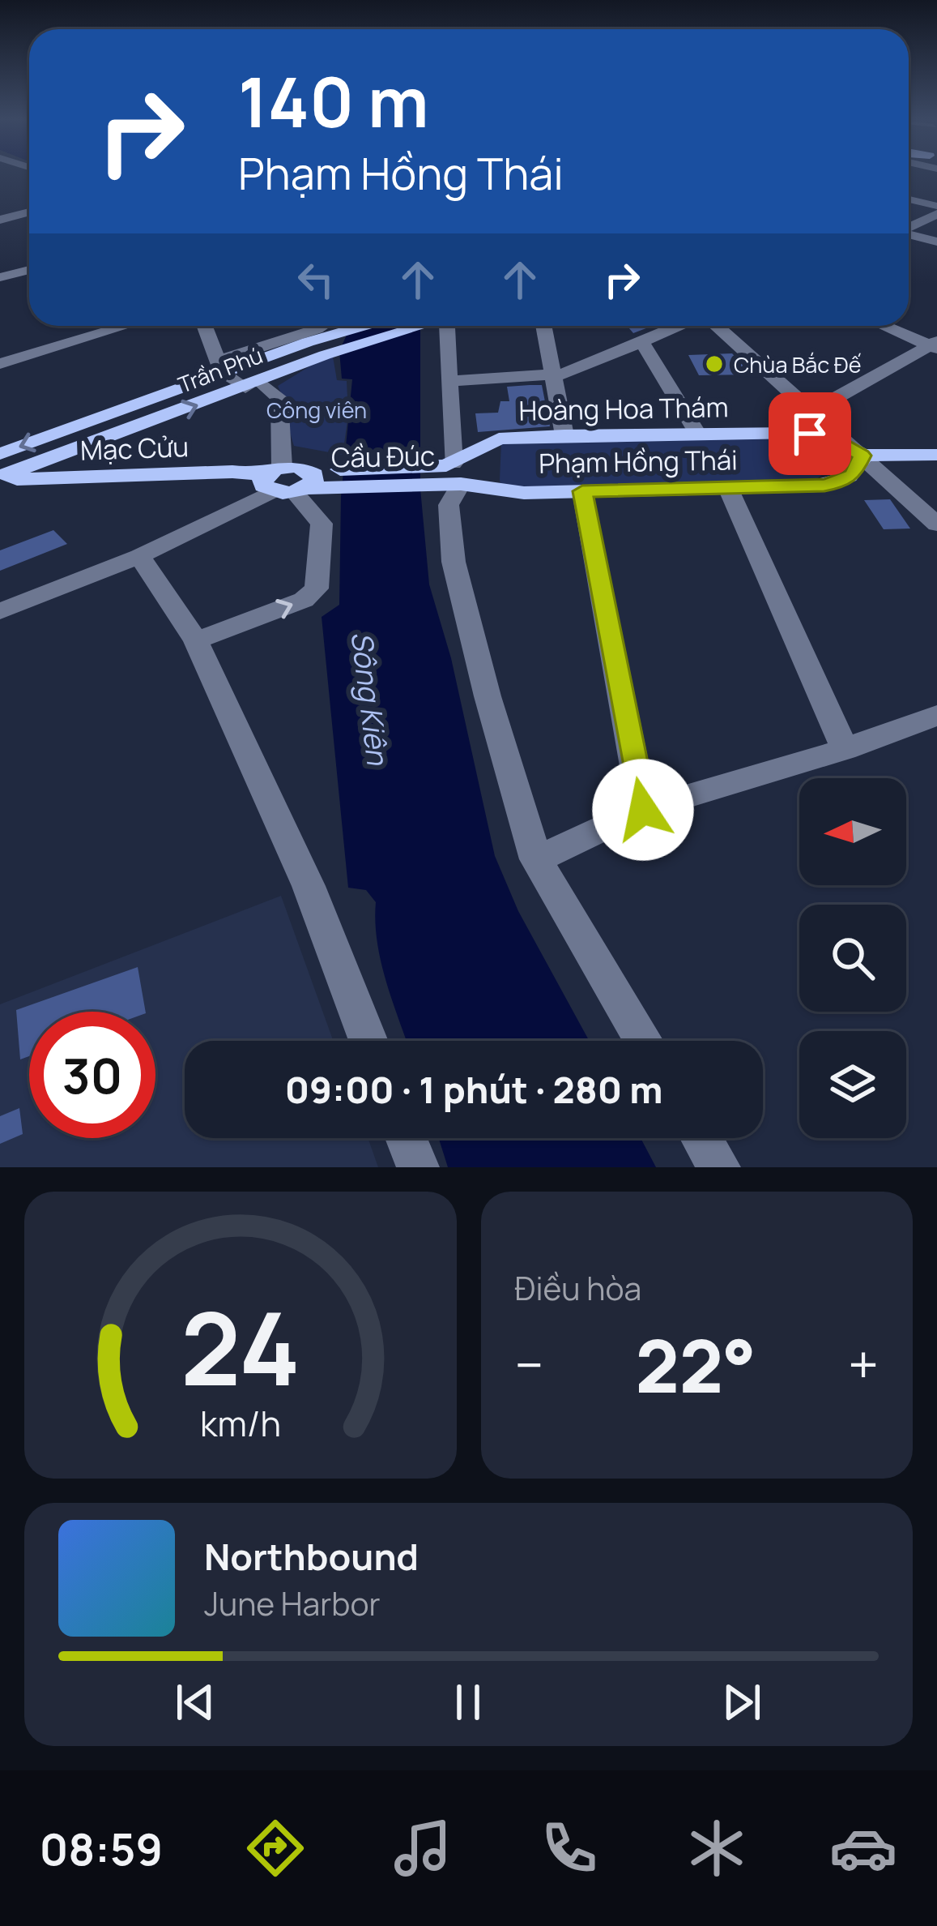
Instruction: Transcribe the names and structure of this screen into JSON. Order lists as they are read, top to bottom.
{
  "streets": {
    "main road": [
      "Trần Phú",
      "Hoàng Hoa Thám",
      "Mạc Cửu",
      "Cầu Đúc",
      "Phạm Hồng Thái"
    ]
  },
  "crossings": [
    ["Trần Phú", "Mạc Cửu"],
    ["Hoàng Hoa Thám", "Cầu Đúc"],
    ["Hoàng Hoa Thám", "Phạm Hồng Thái"],
    ["Mạc Cửu", "Cầu Đúc"],
    ["Cầu Đúc", "Phạm Hồng Thái"]
  ],
  "water": ["Sông Kiên"],
  "parks": ["Công viên"],
  "places": ["Chùa Bắc Đế"],
  "north": "left",
  "page": {
    "turn": ["140 m", "Phạm Hồng Thái"],
    "limit": "30",
    "trip": "09:00 · 1 phút · 280 m",
    "tile": "Điều hòa",
    "heat": ["−", "22°", "+"],
    "song": ["Northbound", "June Harbor"],
    "tabs": "08:59",
    "gauge": ["24", "km/h"]
  }
}
